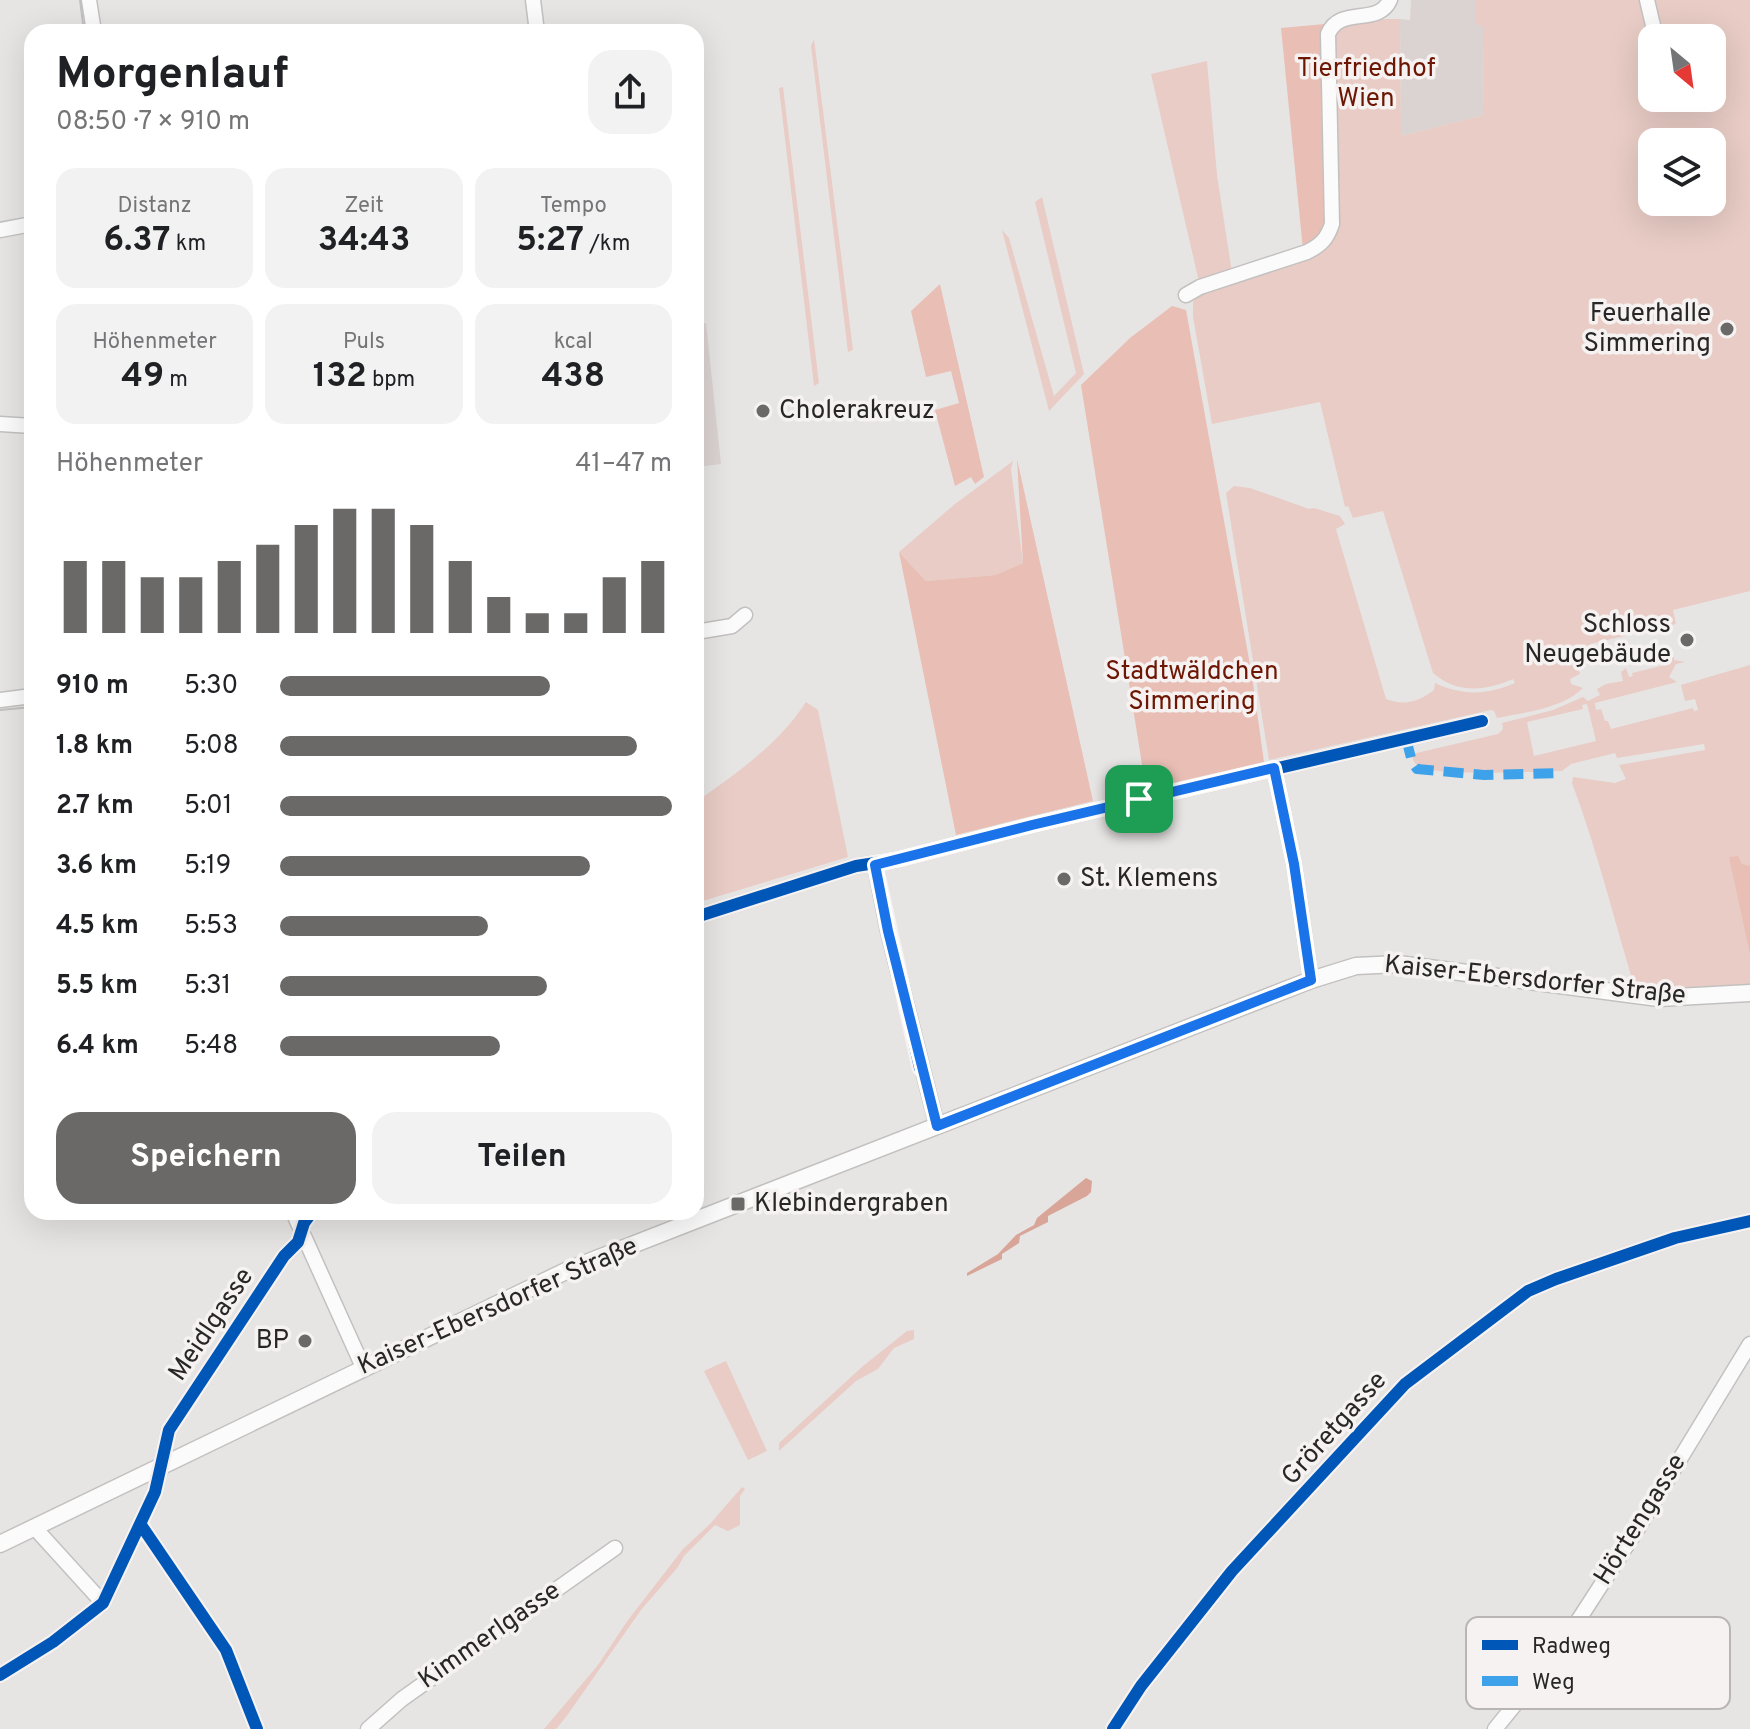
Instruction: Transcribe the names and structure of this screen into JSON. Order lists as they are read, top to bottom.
{
  "streets": {
    "main road": ["Kaiser-Ebersdorfer Straße"],
    "street": [
      "Meidlgasse",
      "Gröretgasse",
      "Hörtengasse",
      "Kimmerlgasse"
    ]
  },
  "crossings": [
    ["Kaiser-Ebersdorfer Straße", "Meidlgasse"]
  ],
  "parks": ["Tierfriedhof Wien", "Stadtwäldchen Simmering"],
  "places": {
    "other": [
      "Feuerhalle Simmering",
      "Cholerakreuz",
      "Schloss Neugebäude",
      "St. Klemens",
      "BP"
    ],
    "transit": ["Klebindergraben"]
  },
  "legend": ["Radweg", "Weg"],
  "north": "bottom right",
  "page": {
    "heading": ["Morgenlauf", "08:50 · 7 × 910 m"],
    "stats": [
      ["Distanz", "6.37 km"],
      ["Zeit", "34:43"],
      ["Tempo", "5:27 /km"],
      ["Höhenmeter", "49 m"],
      ["Puls", "132 bpm"],
      ["kcal", "438"]
    ],
    "chart": ["Höhenmeter", "41–47 m"],
    "list": [
      {
        "name": "910 m",
        "note": "5:30"
      },
      {
        "name": "1.8 km",
        "note": "5:08"
      },
      {
        "name": "2.7 km",
        "note": "5:01"
      },
      {
        "name": "3.6 km",
        "note": "5:19"
      },
      {
        "name": "4.5 km",
        "note": "5:53"
      },
      {
        "name": "5.5 km",
        "note": "5:31"
      },
      {
        "name": "6.4 km",
        "note": "5:48"
      }
    ],
    "buttons": ["Speichern", "Teilen"]
  }
}
